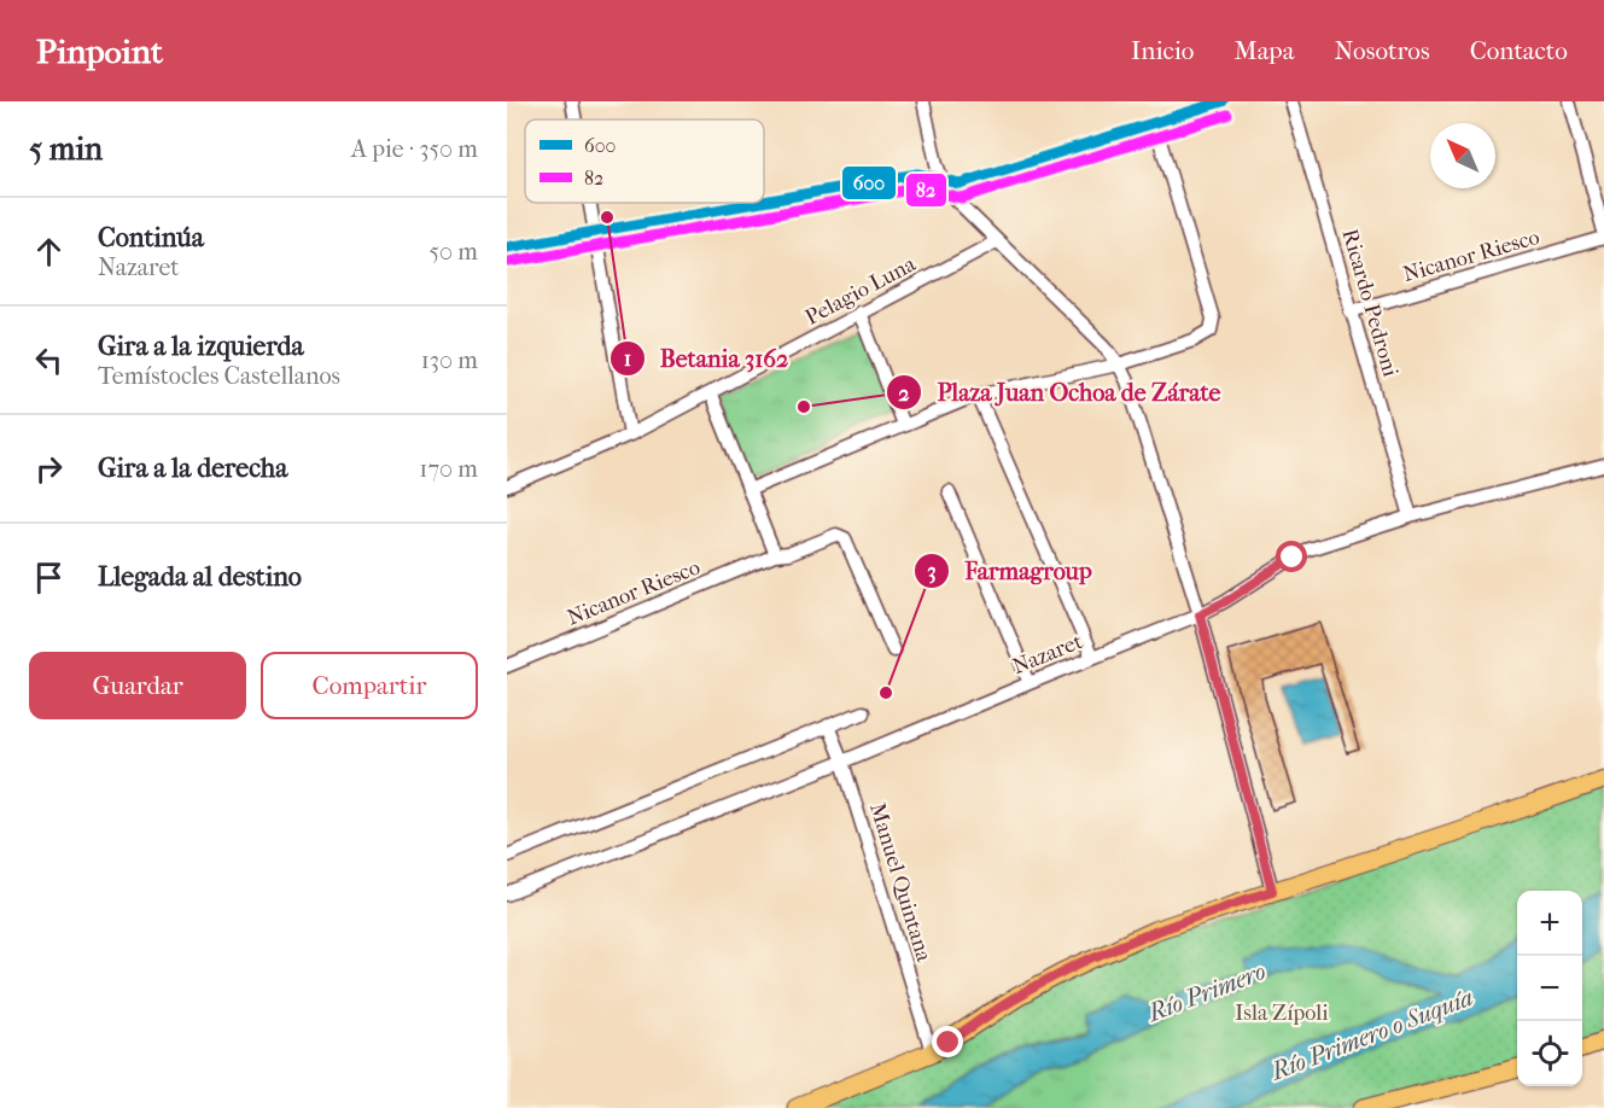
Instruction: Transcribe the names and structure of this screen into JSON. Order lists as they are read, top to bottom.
{
  "streets": {
    "street": [
      "Nicanor Riesco",
      "Pelagio Luna",
      "Ricardo Pedroni",
      "Nazaret",
      "Manuel Quintana"
    ]
  },
  "crossings": [
    ["Nicanor Riesco", "Ricardo Pedroni"],
    ["Ricardo Pedroni", "Nazaret"],
    ["Nazaret", "Manuel Quintana"]
  ],
  "water": ["Río Primero", "Río Primero o Suquía"],
  "parks": ["Isla Zípoli"],
  "places": ["Betania 3162", "Plaza Juan Ochoa de Zárate", "Farmagroup"],
  "lines": ["transit line 600", "transit line 82"],
  "legend": ["600", "82"],
  "north": "top left",
  "page": {
    "header": "Pinpoint",
    "nav": [
      "Inicio",
      "Mapa",
      "Nosotros",
      "Contacto"
    ],
    "heading": ["5 min", "A pie · 350 m"],
    "list": [
      ["Continúa", "Nazaret", "50 m"],
      ["Gira a la izquierda", "Temístocles Castellanos", "130 m"],
      ["Gira a la derecha", "170 m"],
      "Llegada al destino"
    ],
    "buttons": ["Guardar", "Compartir"],
    "map_buttons": ["+", "−"]
  }
}
